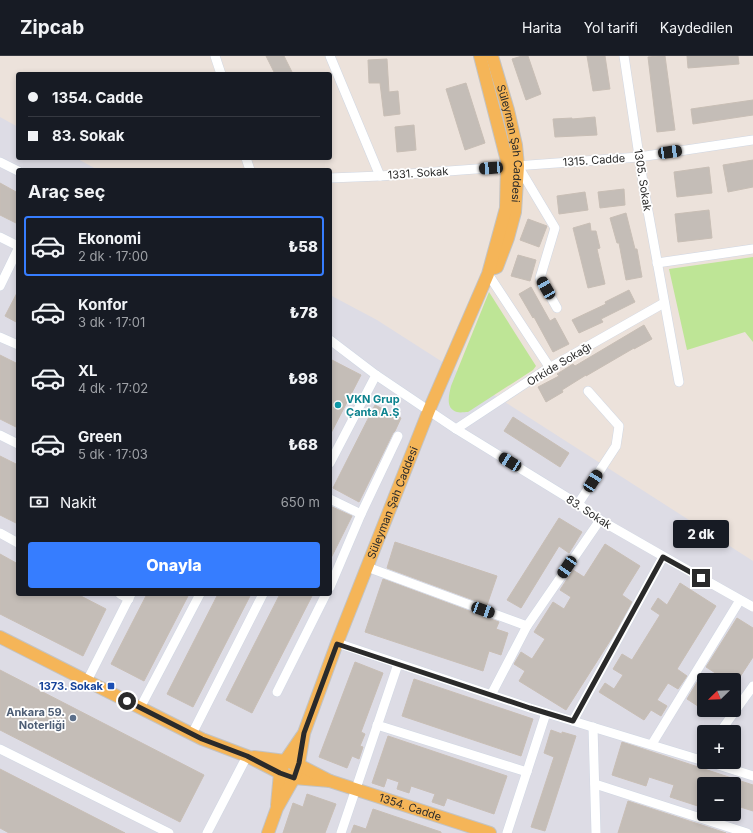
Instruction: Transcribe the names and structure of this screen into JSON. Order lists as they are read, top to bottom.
{
  "streets": {
    "main road": ["Süleyman Şah Caddesi", "1354. Cadde"],
    "street": [
      "1315. Cadde",
      "1331. Sokak",
      "1305. Sokak",
      "Orkide Sokağı",
      "83. Sokak"
    ]
  },
  "crossings": [
    ["Süleyman Şah Caddesi", "1315. Cadde"],
    ["Süleyman Şah Caddesi", "1331. Sokak"],
    ["Süleyman Şah Caddesi", "83. Sokak"],
    ["1315. Cadde", "1331. Sokak"],
    ["1315. Cadde", "1305. Sokak"],
    ["1305. Sokak", "Orkide Sokağı"],
    ["Orkide Sokağı", "83. Sokak"]
  ],
  "places": {
    "other": ["VKN Grup Çanta A.Ş", "Ankara 59. Noterliği"],
    "transit": ["1373. Sokak"]
  },
  "north": "bottom left",
  "page": {
    "header": "Zipcab",
    "nav": ["Harita", "Yol tarifi", "Kaydedilen"],
    "banner": ["1354. Cadde", "83. Sokak"],
    "heading": "Araç seç",
    "list": [
      {
        "name": "Ekonomi",
        "note": "2 dk · 17:00",
        "value": "₺58"
      },
      {
        "name": "Konfor",
        "note": "3 dk · 17:01",
        "value": "₺78"
      },
      {
        "name": "XL",
        "note": "4 dk · 17:02",
        "value": "₺98"
      },
      {
        "name": "Green",
        "note": "5 dk · 17:03",
        "value": "₺68"
      }
    ],
    "pay": ["Nakit", "650 m"],
    "bubble": "2 dk",
    "buttons": "Onayla",
    "map_buttons": ["+", "−"]
  }
}
